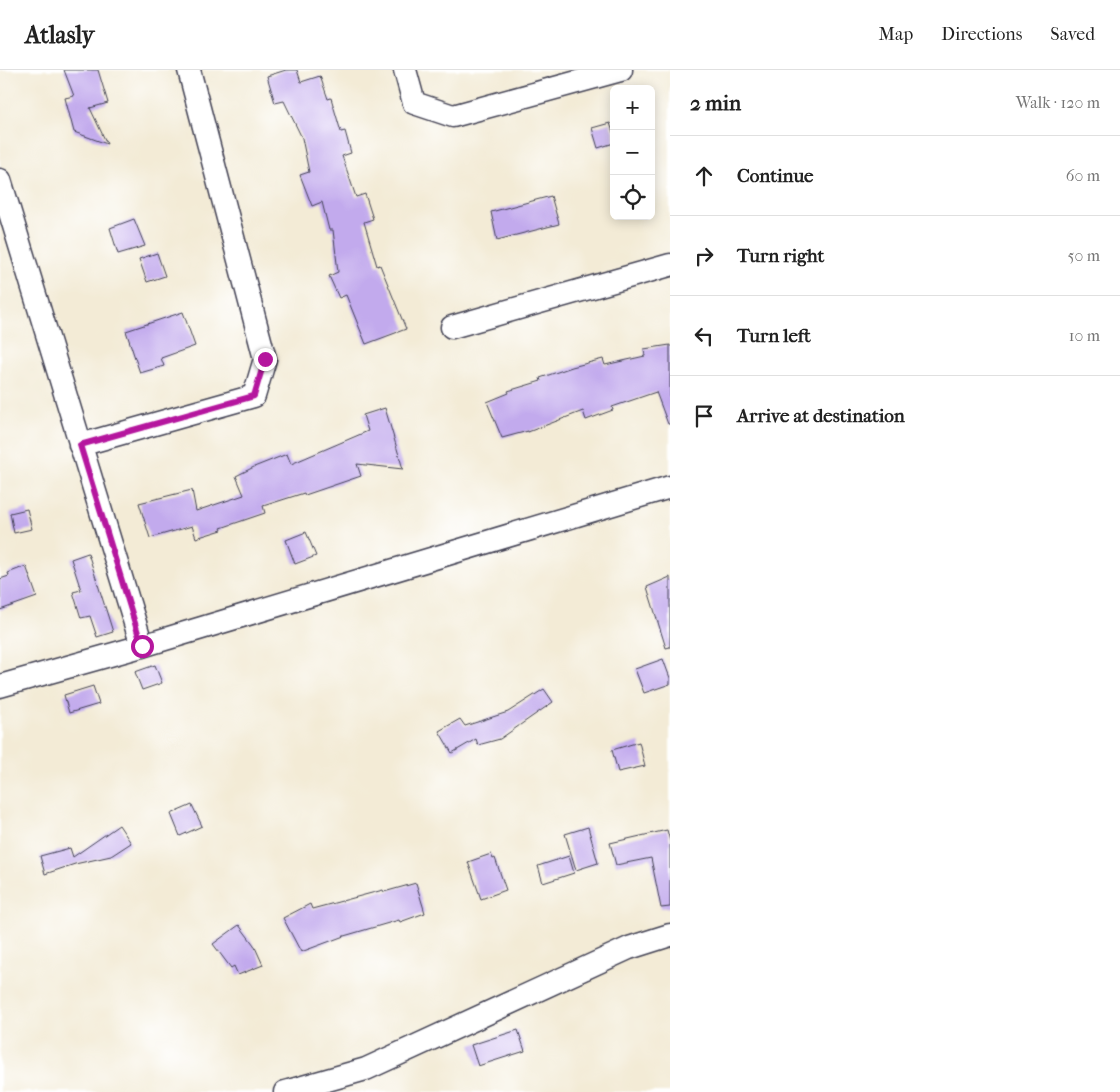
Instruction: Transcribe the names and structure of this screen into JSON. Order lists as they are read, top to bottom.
{
  "page": {
    "header": "Atlasly",
    "nav": ["Map", "Directions", "Saved"],
    "heading": ["2 min", "Walk · 120 m"],
    "map_buttons": ["+", "−"],
    "list": [
      ["Continue", "60 m"],
      ["Turn right", "50 m"],
      ["Turn left", "10 m"],
      "Arrive at destination"
    ]
  }
}
